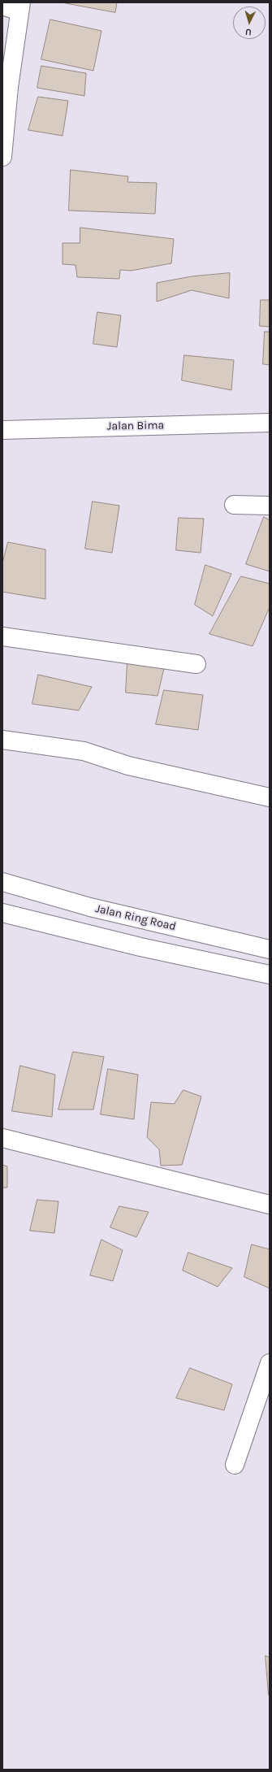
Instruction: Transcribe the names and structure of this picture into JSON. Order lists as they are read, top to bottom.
{
  "streets": {
    "main road": ["Jalan Bima", "Jalan Ring Road"]
  },
  "north": "bottom"
}
